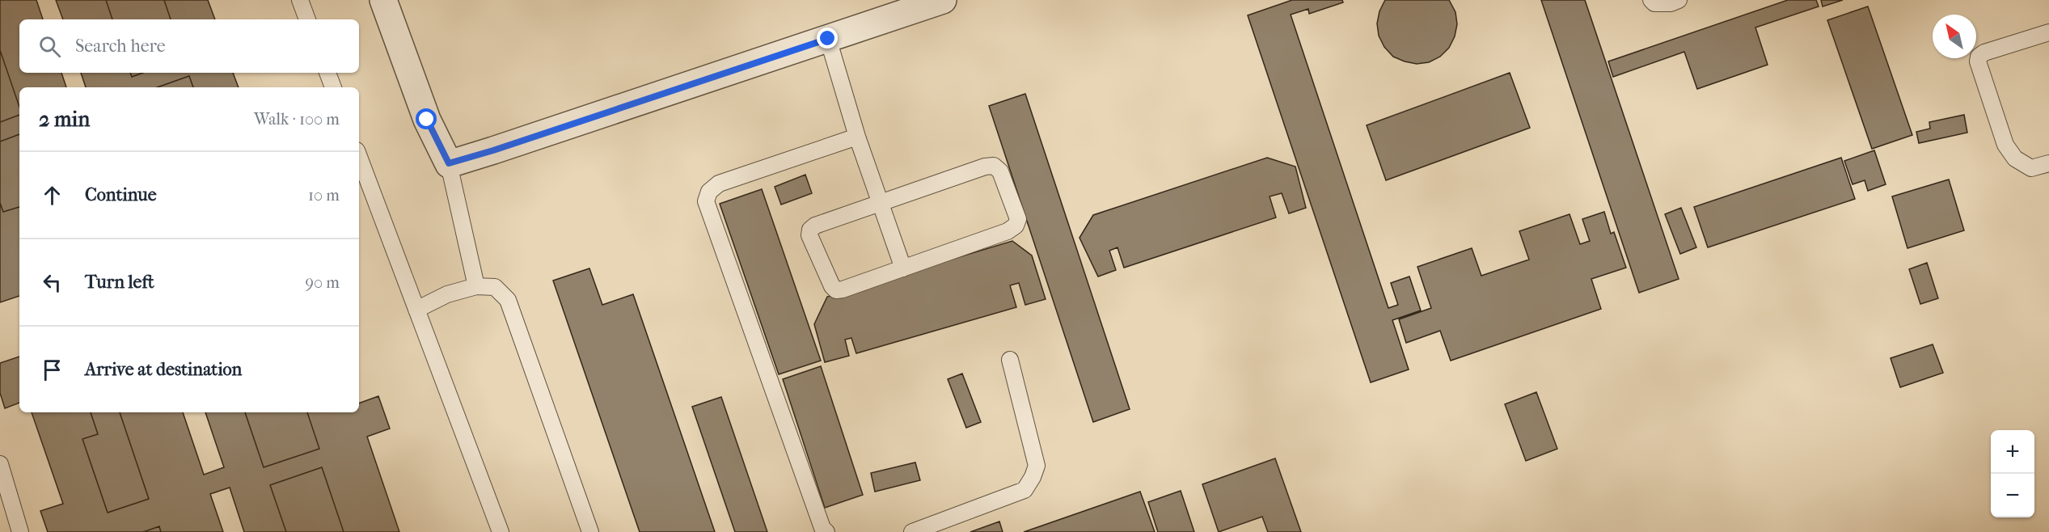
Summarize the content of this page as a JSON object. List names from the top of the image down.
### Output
{
  "north": "top left",
  "page": {
    "search": "Search here",
    "heading": ["2 min", "Walk · 100 m"],
    "list": [
      ["Continue", "10 m"],
      ["Turn left", "90 m"],
      "Arrive at destination"
    ],
    "map_buttons": ["+", "−"]
  }
}
